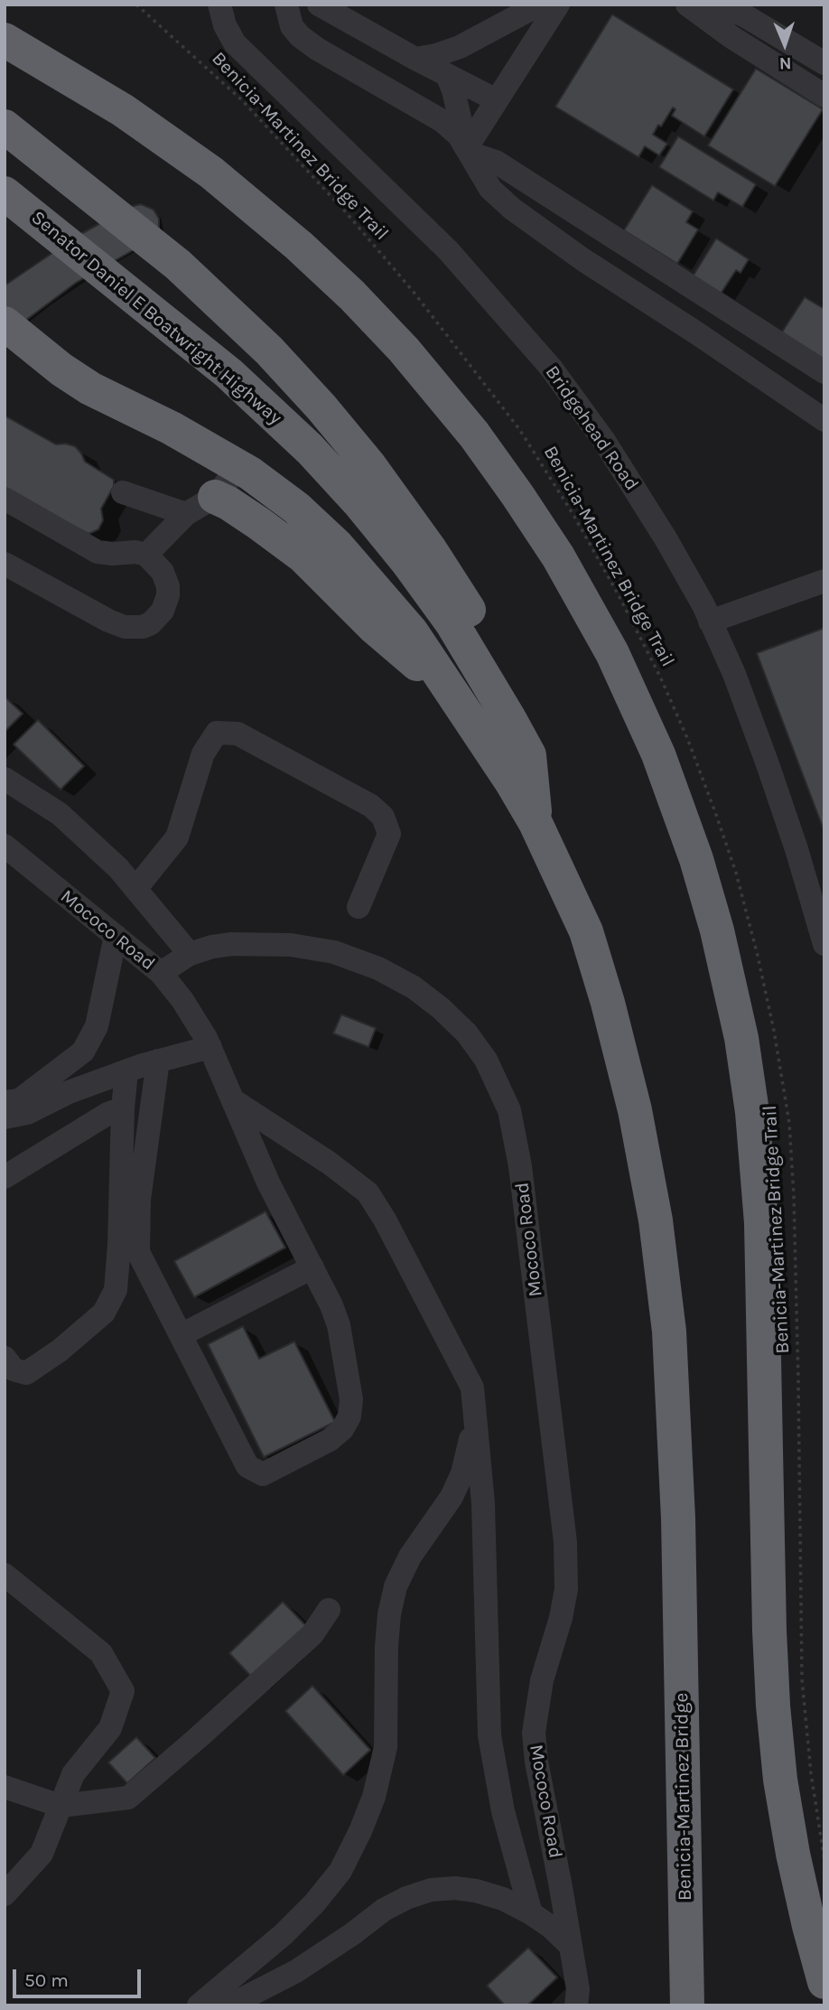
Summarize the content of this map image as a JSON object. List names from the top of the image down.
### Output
{
  "streets": {
    "highway": ["Senator Daniel E Boatwright Highway", "Benicia-Martinez Bridge"],
    "street": ["Bridgehead Road", "Mococo Road"],
    "path": ["Benicia-Martinez Bridge Trail"]
  },
  "crossings": [
    ["Senator Daniel E Boatwright Highway", "Benicia-Martinez Bridge"]
  ],
  "scale_bar": "50 m",
  "north": "bottom"
}
